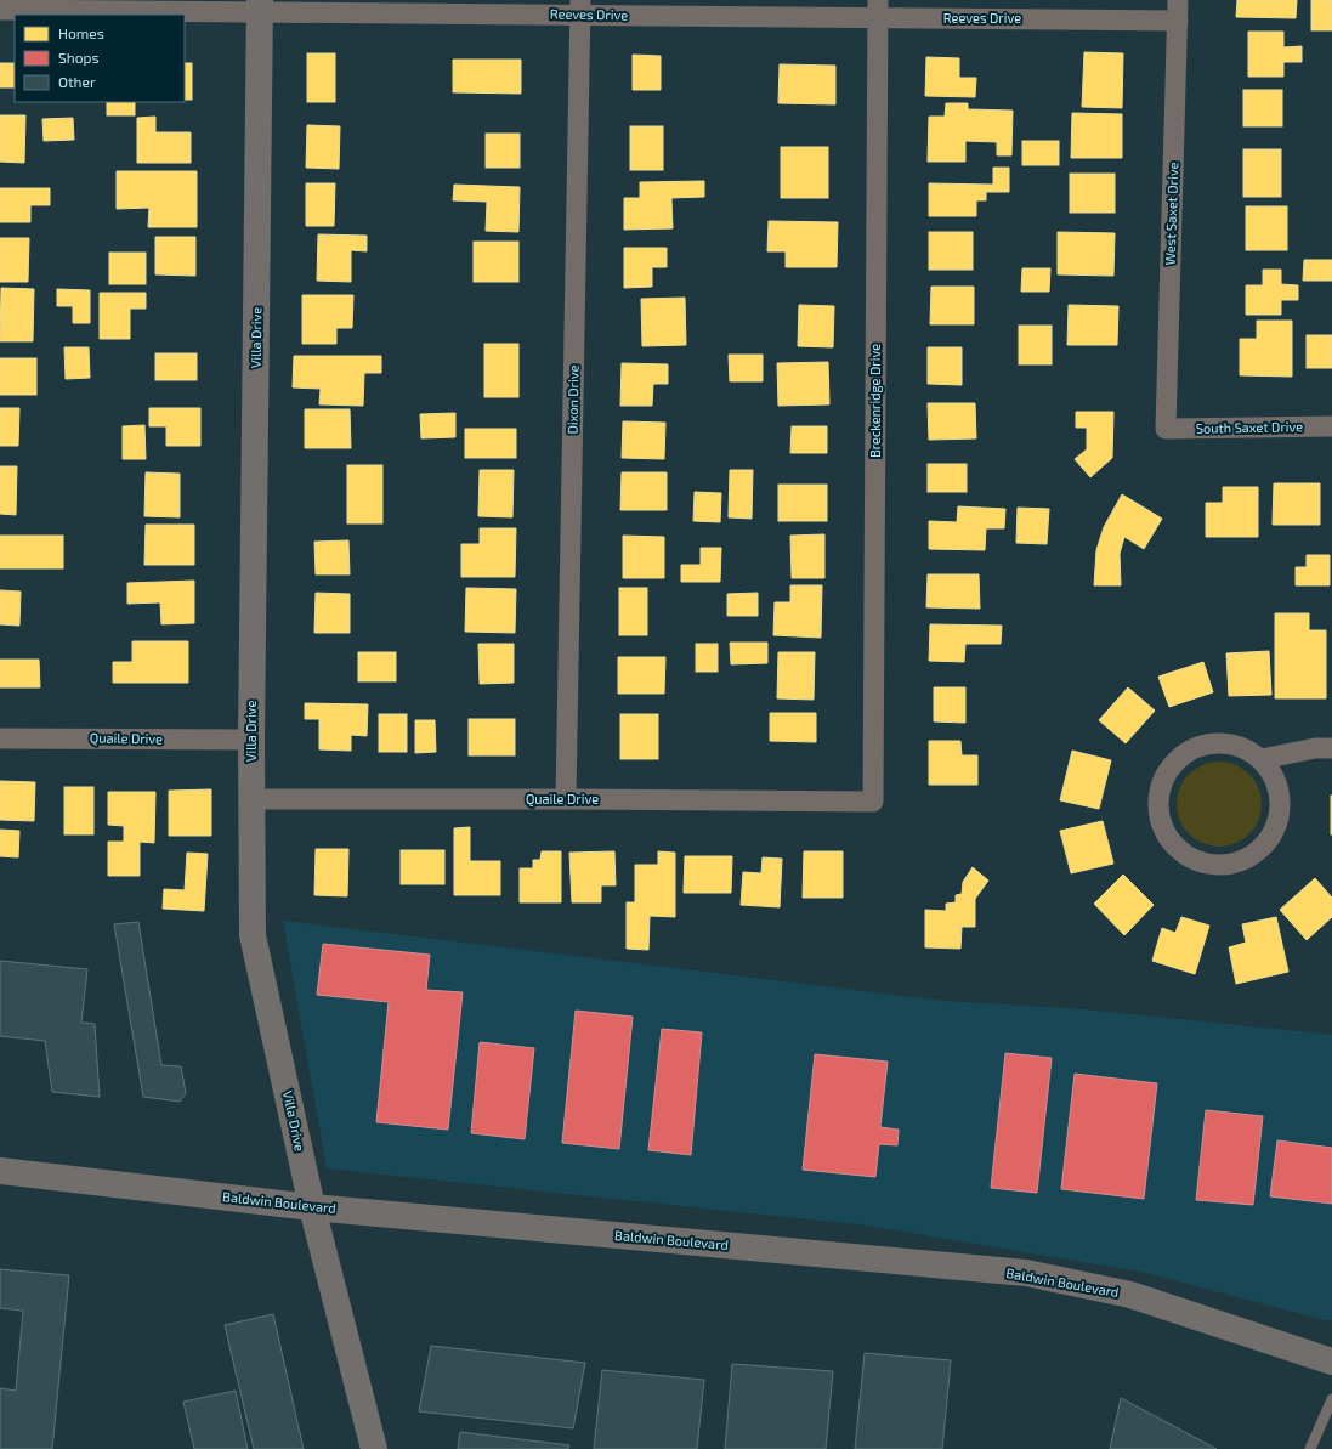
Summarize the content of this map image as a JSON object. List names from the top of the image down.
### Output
{
  "streets": {
    "street": [
      "Reeves Drive",
      "West Saxet Drive",
      "Villa Drive",
      "Dixon Drive",
      "Breckenridge Drive",
      "South Saxet Drive",
      "Quaile Drive",
      "Baldwin Boulevard"
    ]
  },
  "crossings": [
    ["Reeves Drive", "West Saxet Drive"],
    ["Reeves Drive", "Villa Drive"],
    ["Reeves Drive", "Dixon Drive"],
    ["Reeves Drive", "Breckenridge Drive"],
    ["West Saxet Drive", "South Saxet Drive"],
    ["Villa Drive", "Quaile Drive"],
    ["Villa Drive", "Baldwin Boulevard"],
    ["Dixon Drive", "Quaile Drive"],
    ["Breckenridge Drive", "Quaile Drive"]
  ],
  "legend": ["Homes", "Shops", "Other"]
}
